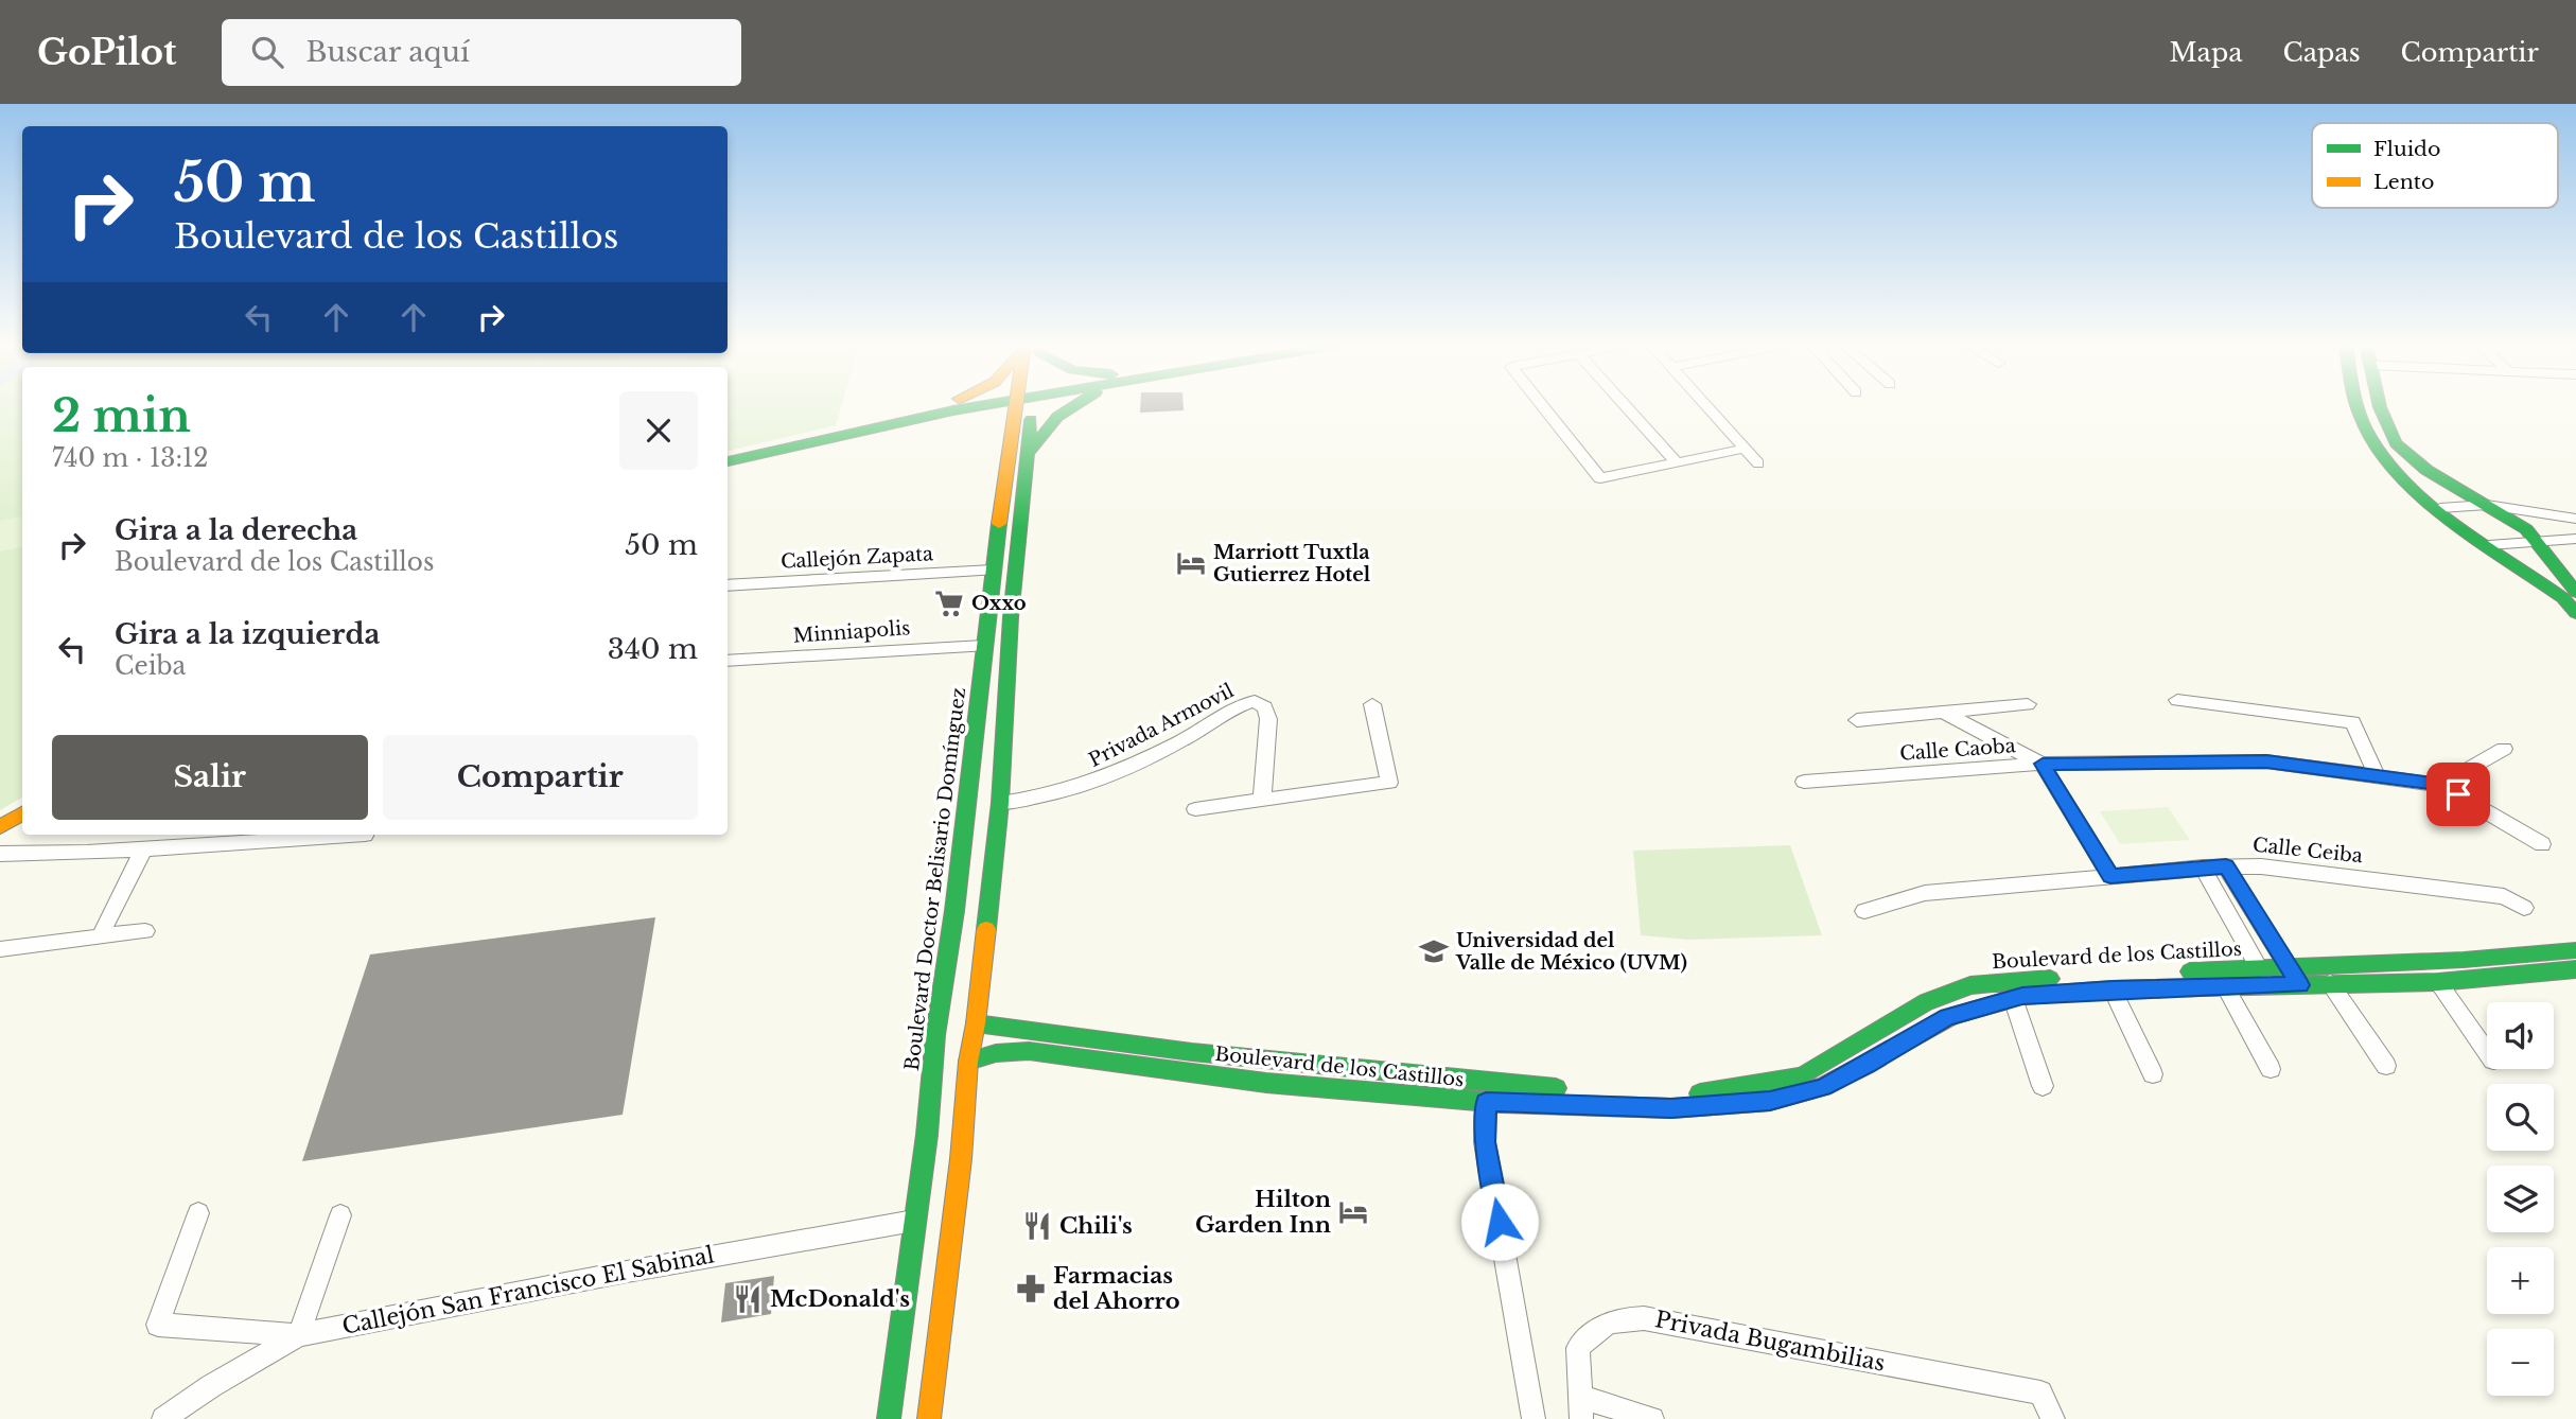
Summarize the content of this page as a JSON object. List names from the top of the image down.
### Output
{
  "streets": {
    "main road": ["Boulevard Doctor Belisario Domínguez", "Boulevard de los Castillos"],
    "street": [
      "Callejón Zapata",
      "Minniapolis",
      "Privada Armovil",
      "Calle Caoba",
      "Calle Ceiba",
      "Callejón San Francisco El Sabinal",
      "Privada Bugambilias"
    ]
  },
  "crossings": [
    ["Callejón Zapata", "Boulevard Doctor Belisario Domínguez"],
    ["Minniapolis", "Boulevard Doctor Belisario Domínguez"],
    ["Privada Armovil", "Boulevard Doctor Belisario Domínguez"],
    ["Boulevard Doctor Belisario Domínguez", "Boulevard de los Castillos"],
    ["Boulevard Doctor Belisario Domínguez", "Callejón San Francisco El Sabinal"]
  ],
  "places": {
    "hotel": ["Marriott Tuxtla Gutierrez Hotel", "Hilton Garden Inn"],
    "supermarket": ["Oxxo"],
    "school or university": ["Universidad del Valle de México (UVM)"],
    "restaurant": ["Chili's", "McDonald's"],
    "pharmacy": ["Farmacias del Ahorro"]
  },
  "legend": ["Fluido", "Lento"],
  "page": {
    "header": "GoPilot",
    "search": "Buscar aquí",
    "nav": ["Mapa", "Capas", "Compartir"],
    "turn": ["50 m", "Boulevard de los Castillos"],
    "heading": ["2 min", "740 m · 13:12"],
    "list": [
      {
        "name": "Gira a la derecha",
        "note": "Boulevard de los Castillos",
        "value": "50 m"
      },
      {
        "name": "Gira a la izquierda",
        "note": "Ceiba",
        "value": "340 m"
      }
    ],
    "buttons": ["Salir", "Compartir"],
    "map_buttons": ["+", "−"]
  }
}
